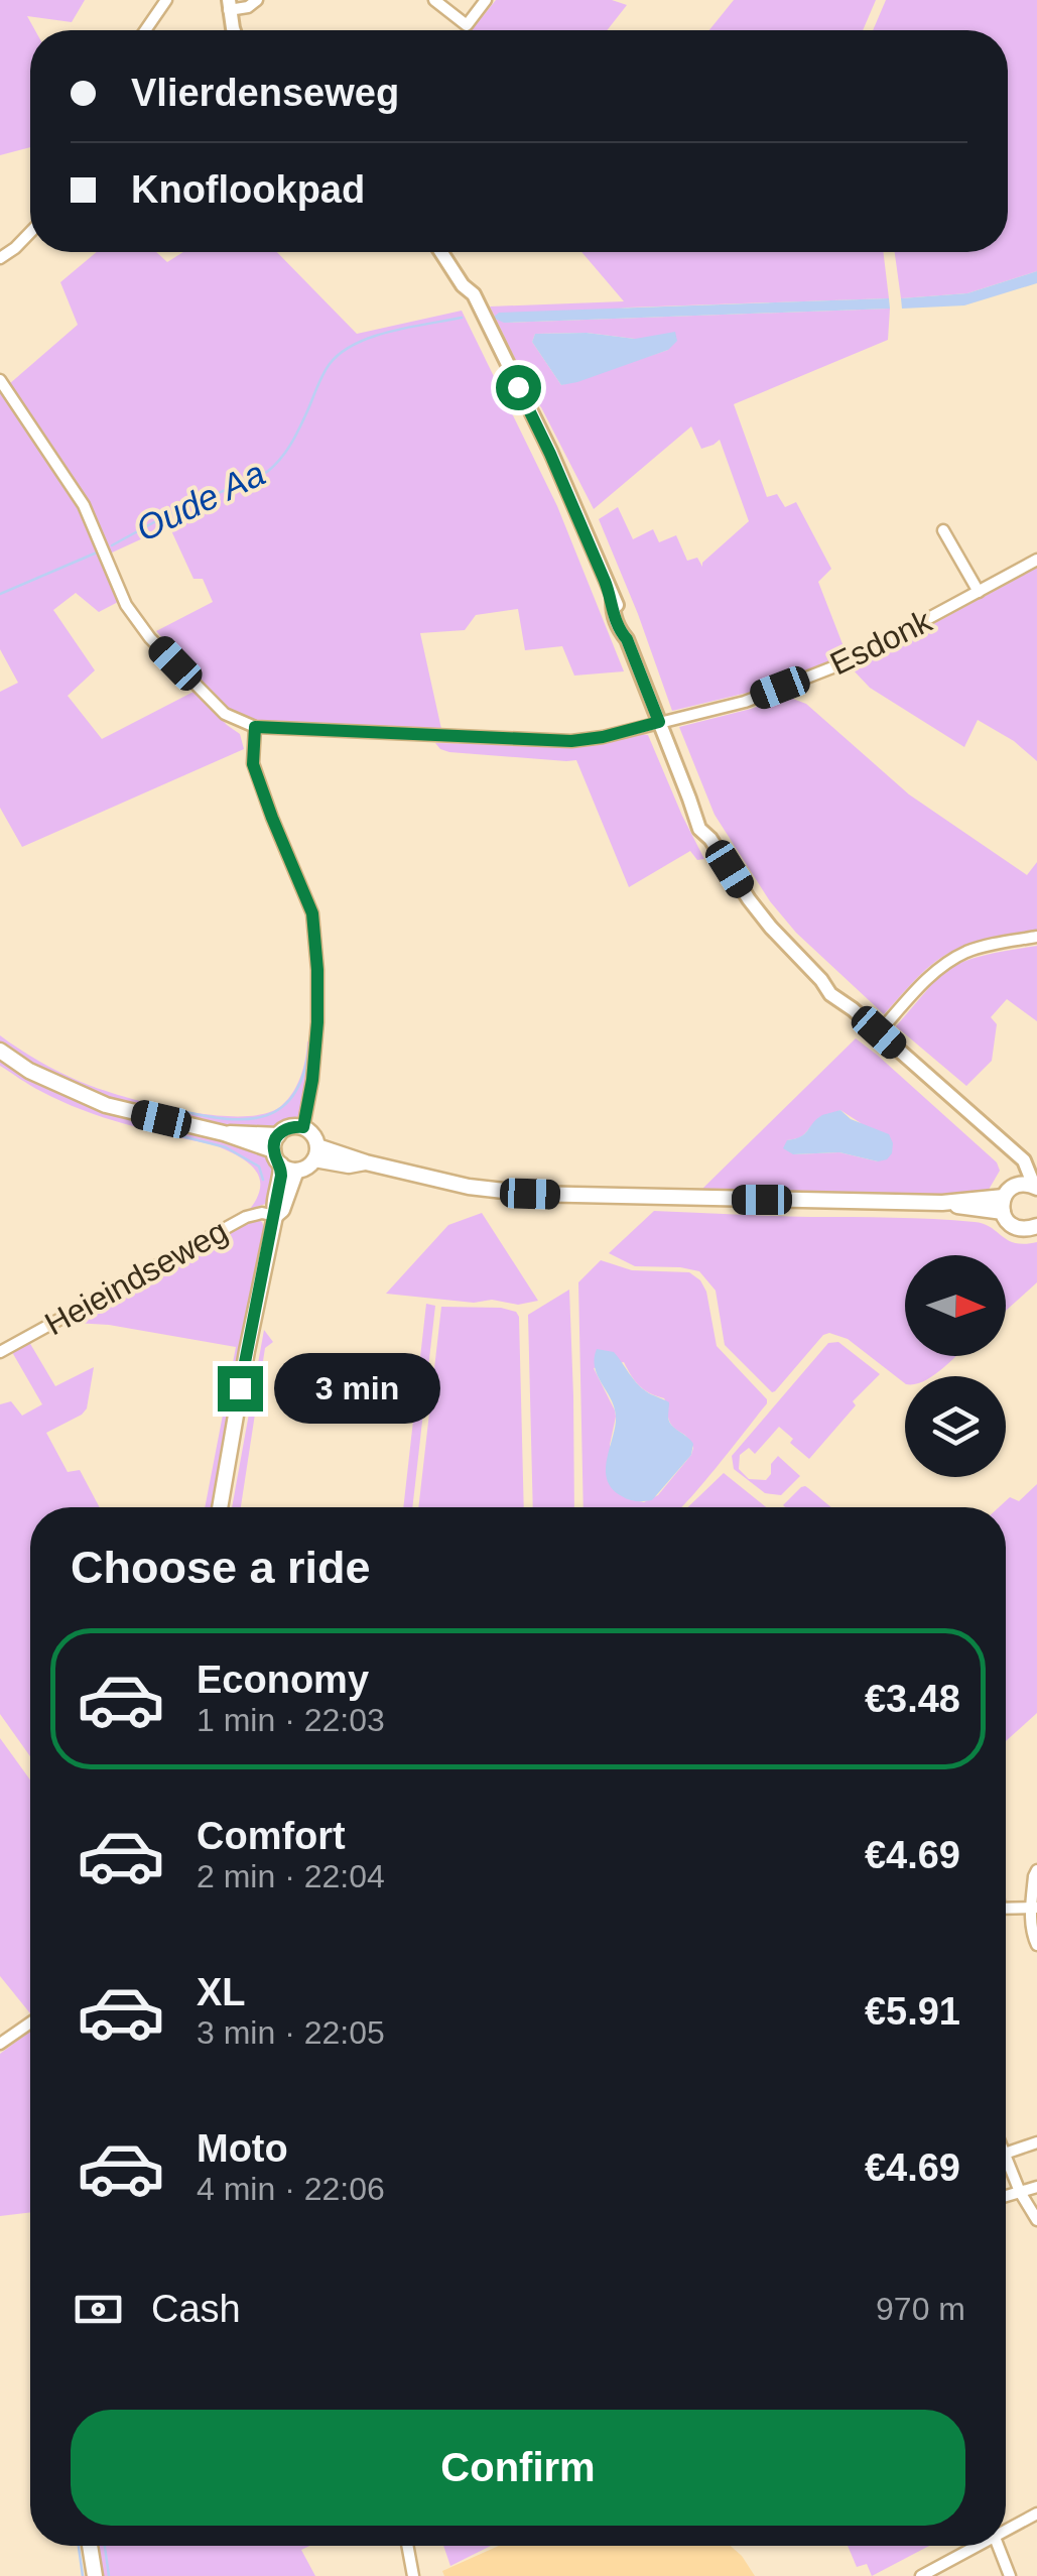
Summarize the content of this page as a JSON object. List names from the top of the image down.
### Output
{
  "streets": {
    "street": ["Esdonk", "Heieindseweg"]
  },
  "water": ["Oude Aa"],
  "north": "right",
  "page": {
    "banner": ["Vlierdenseweg", "Knoflookpad"],
    "bubble": "3 min",
    "heading": "Choose a ride",
    "list": [
      {
        "name": "Economy",
        "note": "1 min · 22:03",
        "value": "€3.48"
      },
      {
        "name": "Comfort",
        "note": "2 min · 22:04",
        "value": "€4.69"
      },
      {
        "name": "XL",
        "note": "3 min · 22:05",
        "value": "€5.91"
      },
      {
        "name": "Moto",
        "note": "4 min · 22:06",
        "value": "€4.69"
      }
    ],
    "pay": ["Cash", "970 m"],
    "buttons": "Confirm"
  }
}
